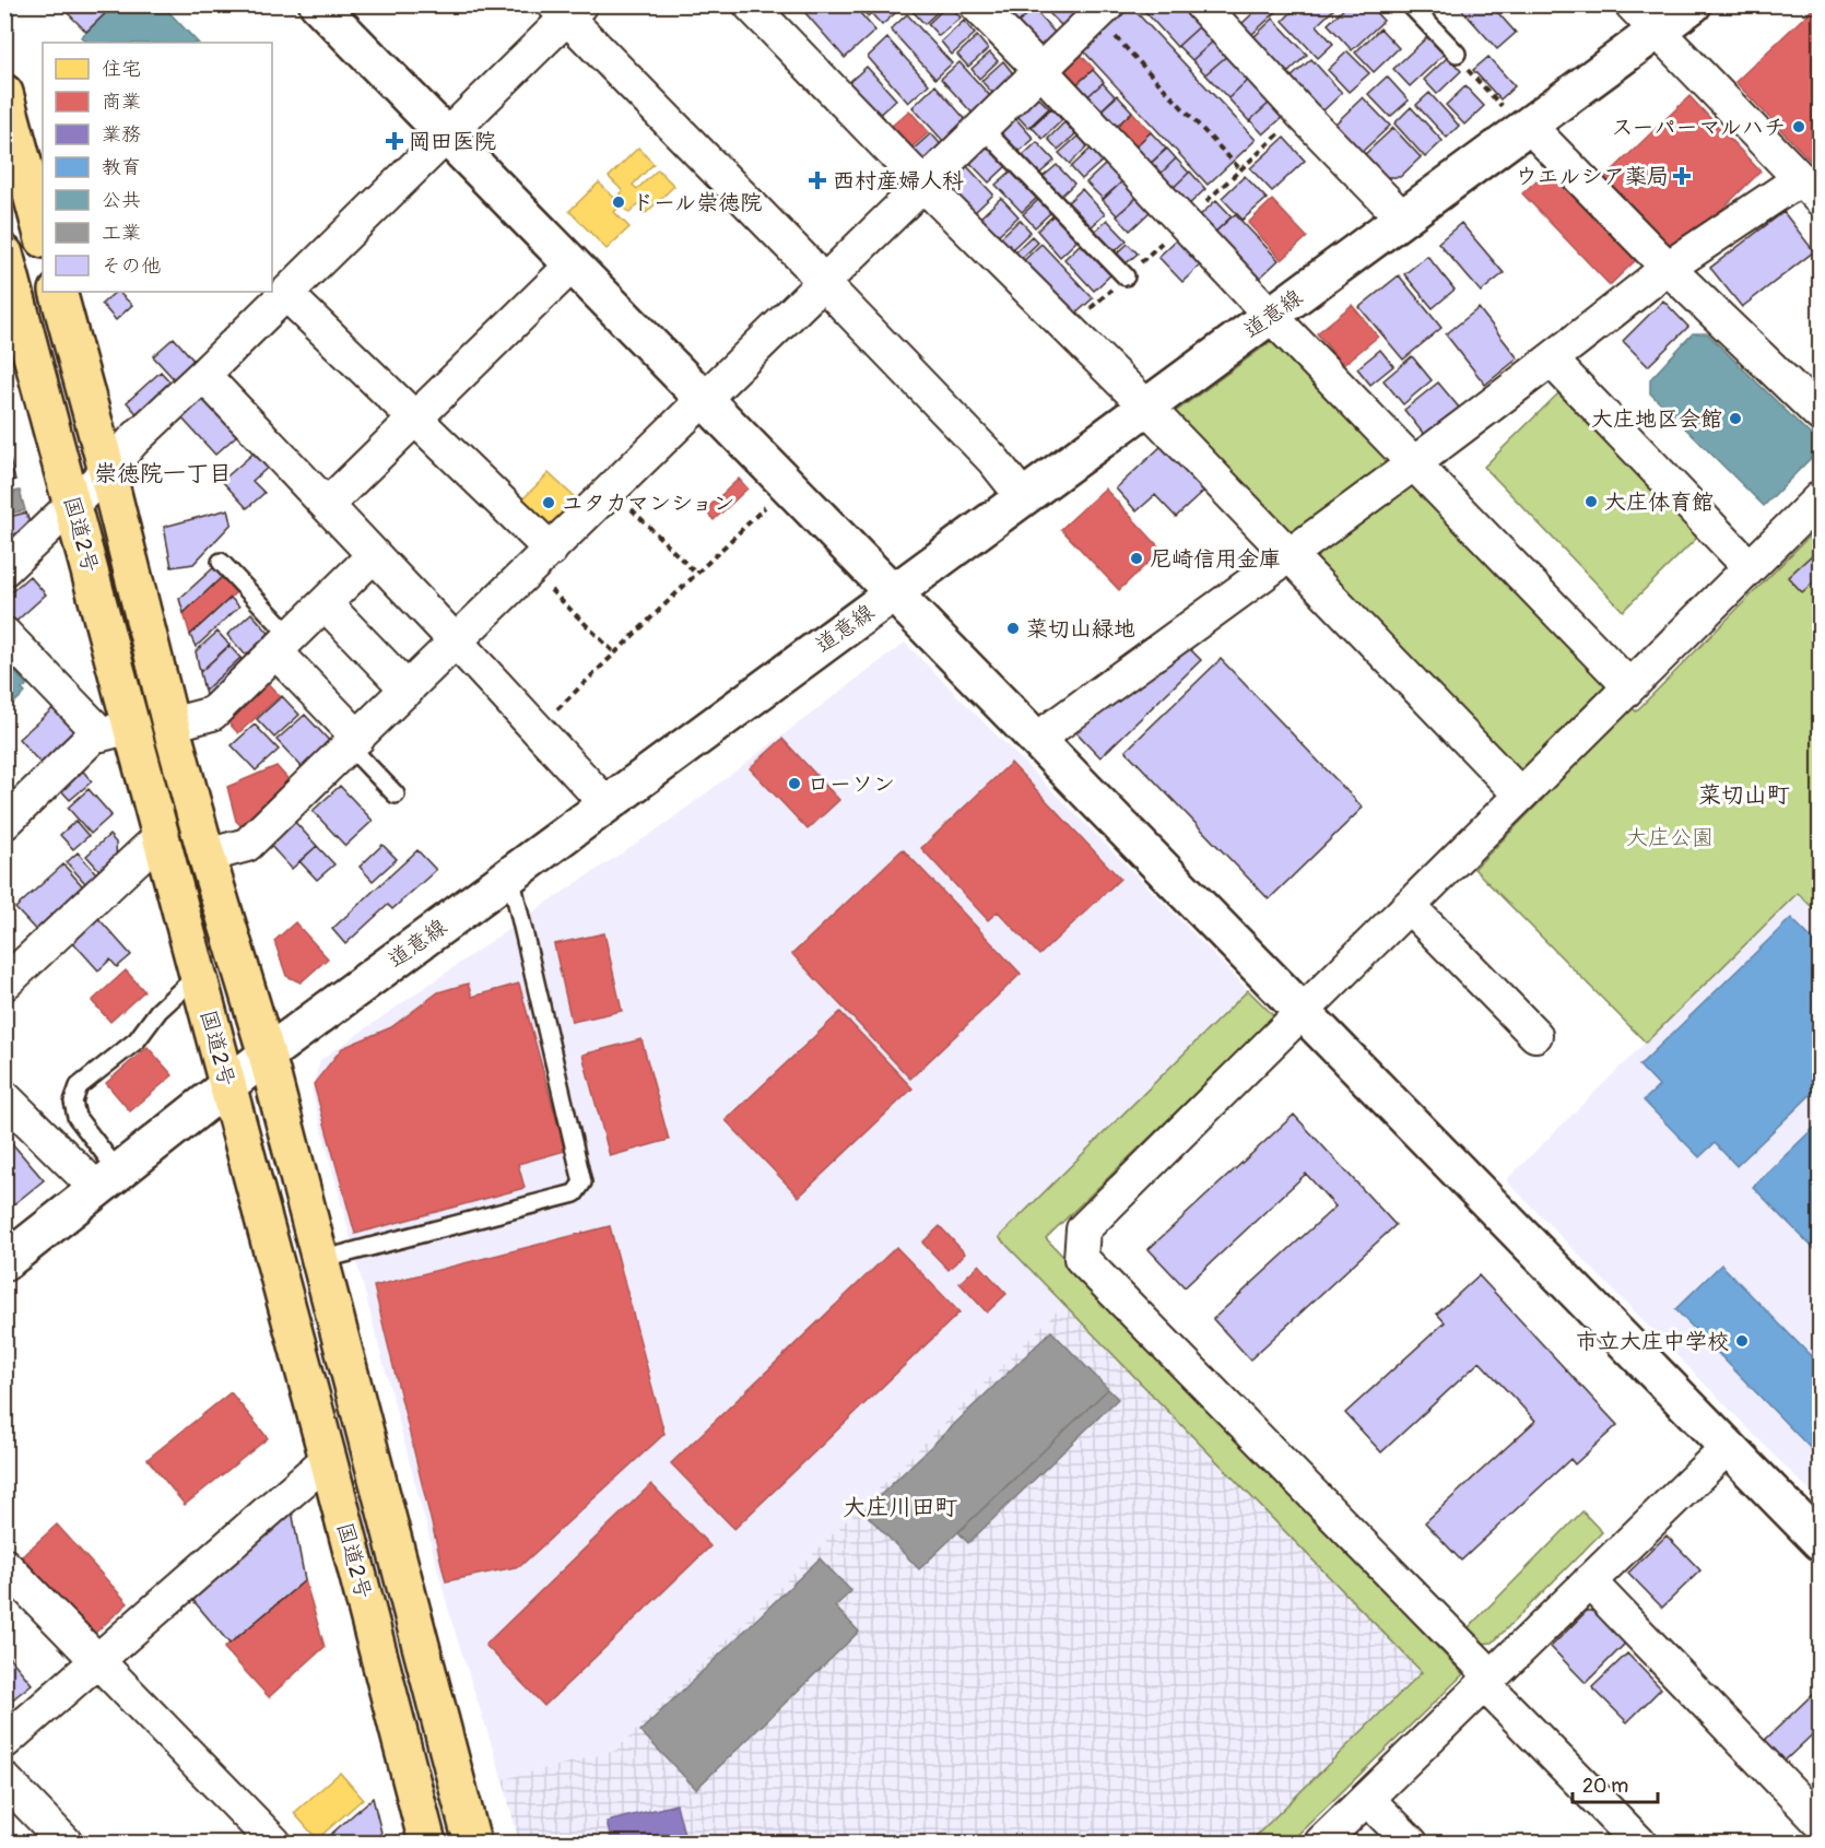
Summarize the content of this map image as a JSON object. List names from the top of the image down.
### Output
{
  "streets": {
    "highway": ["国道2号"],
    "street": ["道意線"]
  },
  "crossings": [
    ["道意線", "国道2号"]
  ],
  "districts": ["崇徳院一丁目", "菜切山町", "大庄川田町"],
  "parks": ["大庄公園"],
  "places": {
    "other": [
      "スーパーマルハチ",
      "ドール崇徳院",
      "大庄地区会館",
      "大庄体育館",
      "ユタカマンション",
      "尼崎信用金庫",
      "菜切山緑地",
      "ローソン",
      "市立大庄中学校"
    ],
    "health": ["岡田医院", "ウエルシア薬局", "西村産婦人科"]
  },
  "legend": [
    "住宅",
    "商業",
    "業務",
    "教育",
    "公共",
    "工業",
    "その他"
  ],
  "scale_bar": "20 m"
}
